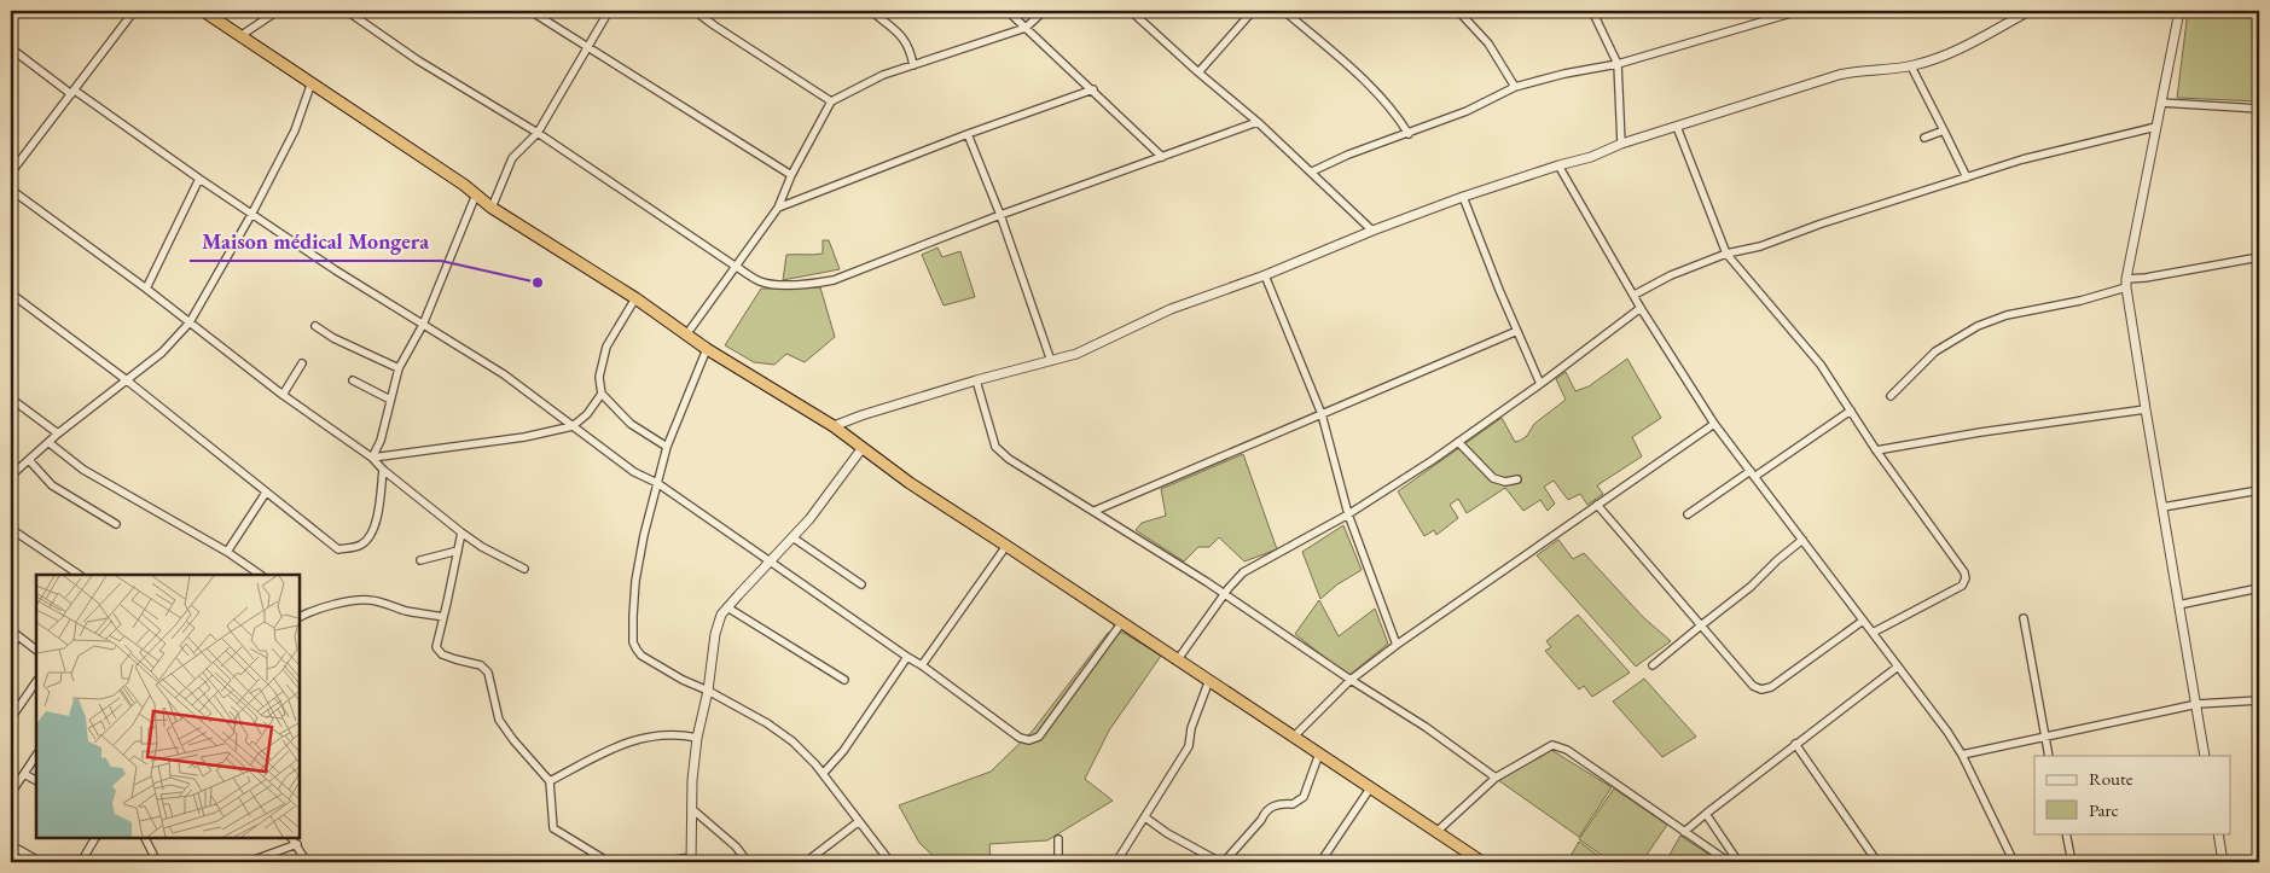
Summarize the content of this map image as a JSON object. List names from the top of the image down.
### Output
{
  "places": ["Maison médical Mongera"],
  "legend": ["Route", "Parc"]
}
